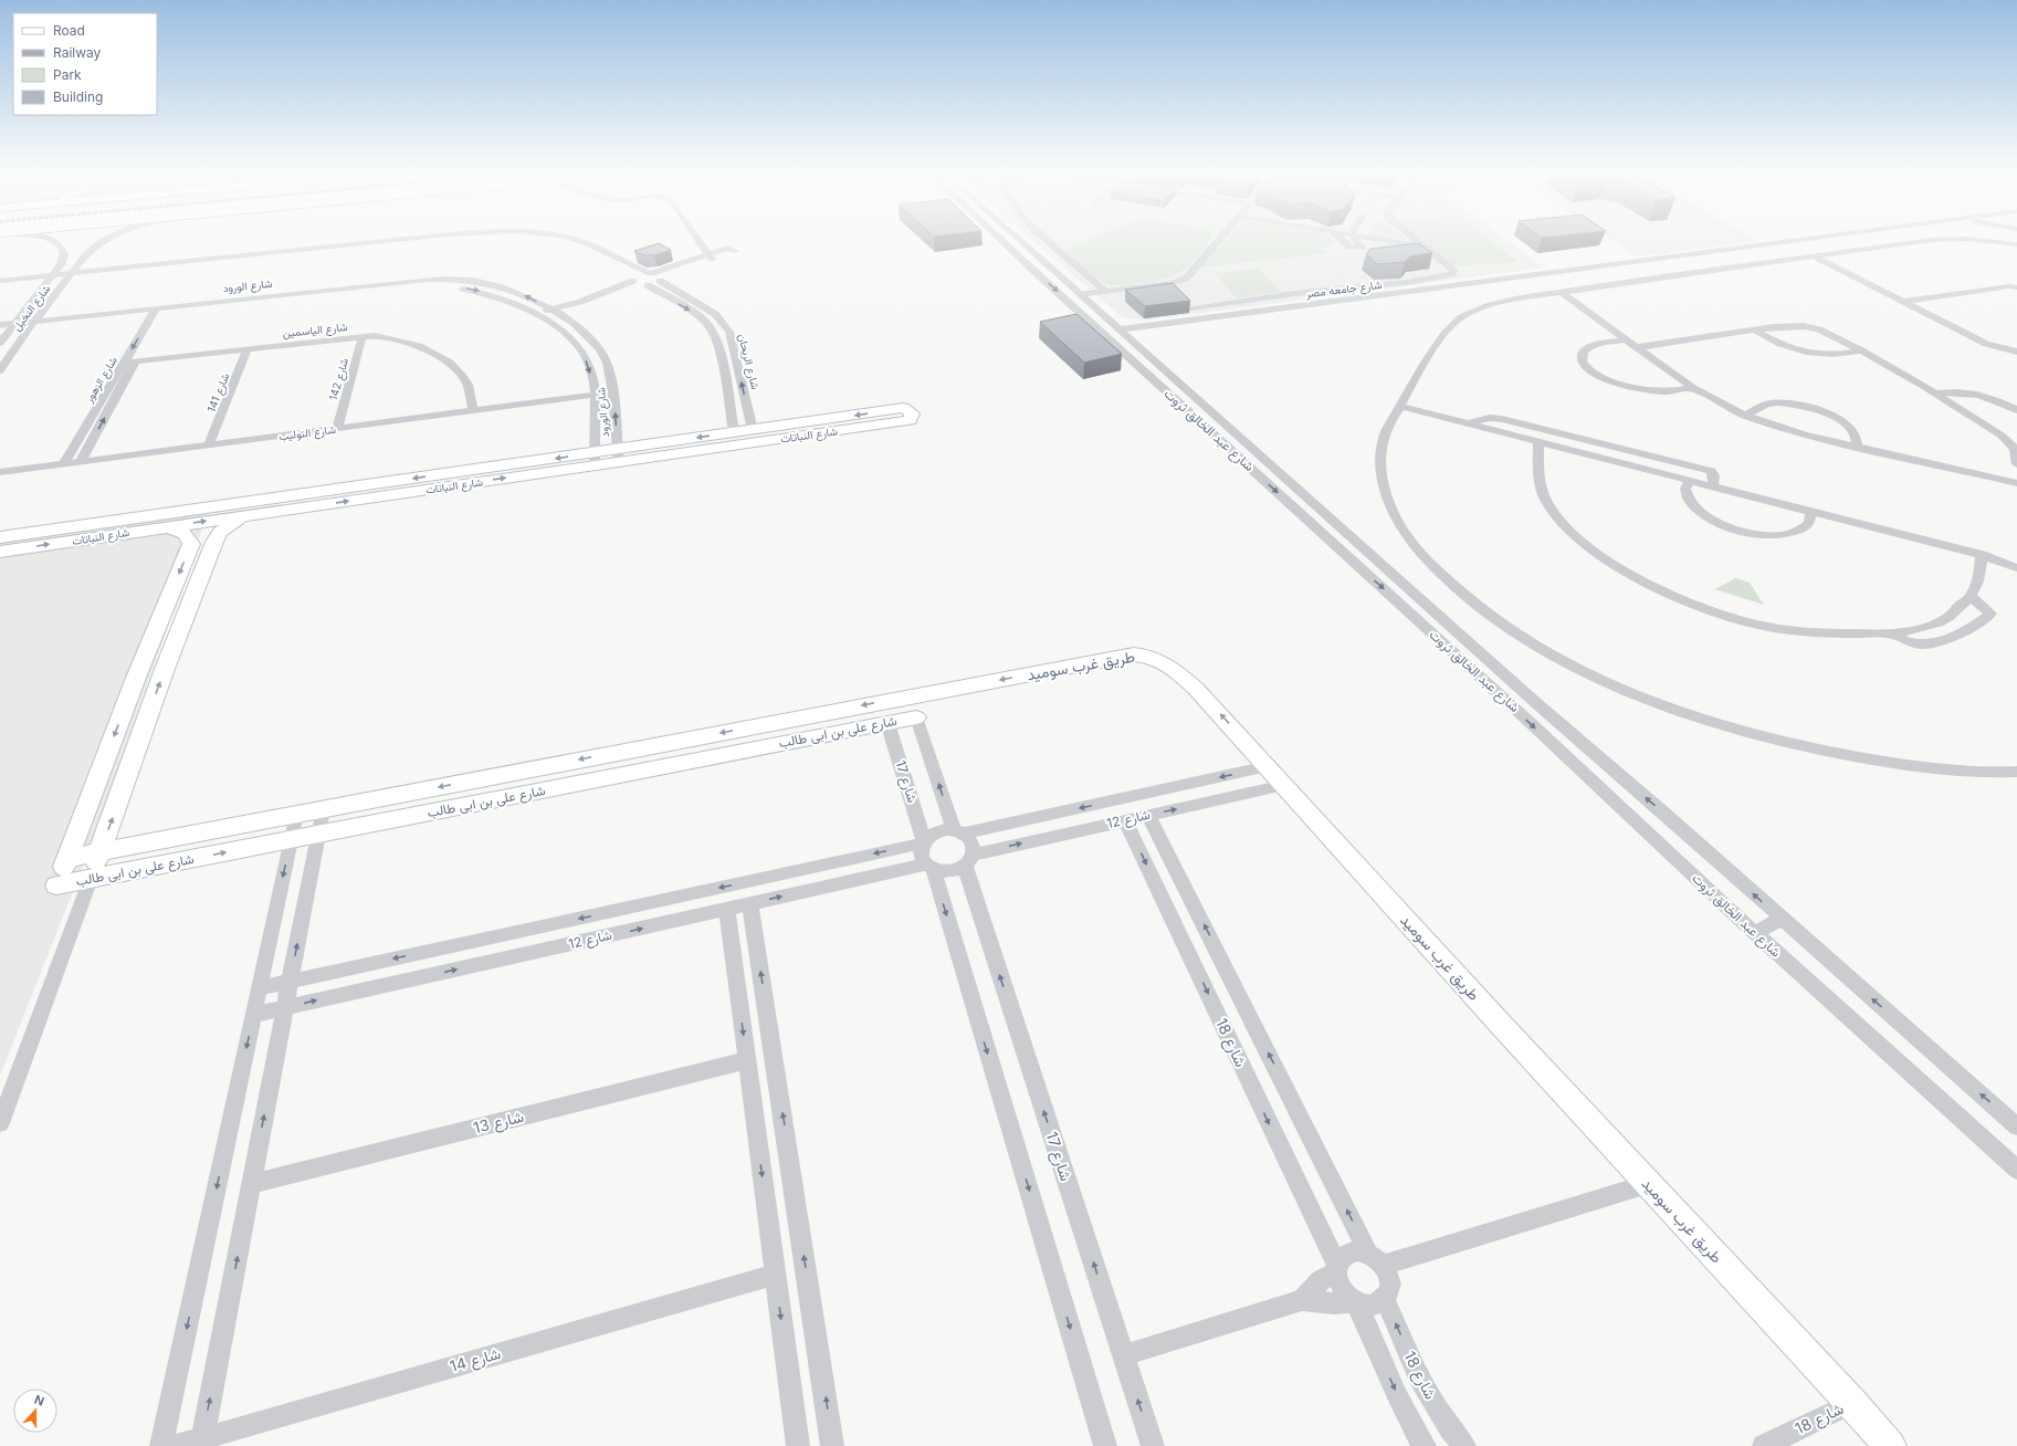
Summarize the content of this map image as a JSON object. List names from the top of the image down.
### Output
{
  "streets": {
    "street": [
      "شارع الورود",
      "شارع جامعه مصر",
      "شارع النخيل",
      "شارع الياسمين",
      "شارع الريحان",
      "شارع الزهور",
      "شارع 142",
      "شارع 141",
      "شارع عبد الخالق ثروت",
      "شارع التوليب",
      "شارع النباتات",
      "طريق غرب سوميد",
      "شارع على بن ابى طالب",
      "شارع 17",
      "شارع 12",
      "شارع 18",
      "شارع 13",
      "شارع 14"
    ]
  },
  "crossings": [
    ["شارع الورود", "شارع النخيل"],
    ["شارع الورود", "شارع الزهور"],
    ["شارع الورود", "شارع التوليب"],
    ["شارع الورود", "شارع النباتات"],
    ["شارع جامعه مصر", "شارع عبد الخالق ثروت"],
    ["شارع النخيل", "شارع الريحان"],
    ["شارع الياسمين", "شارع الزهور"],
    ["شارع الياسمين", "شارع 142"],
    ["شارع الياسمين", "شارع 141"],
    ["شارع الياسمين", "شارع التوليب"],
    ["شارع الريحان", "شارع النباتات"],
    ["شارع الزهور", "شارع التوليب"],
    ["شارع 142", "شارع التوليب"],
    ["شارع 141", "شارع التوليب"],
    ["طريق غرب سوميد", "شارع على بن ابى طالب"],
    ["طريق غرب سوميد", "شارع 12"],
    ["طريق غرب سوميد", "شارع 18"],
    ["شارع على بن ابى طالب", "شارع 17"],
    ["شارع 17", "شارع 12"],
    ["شارع 12", "شارع 18"]
  ],
  "legend": [
    "Road",
    "Railway",
    "Park",
    "Building"
  ],
  "north": "top"
}
